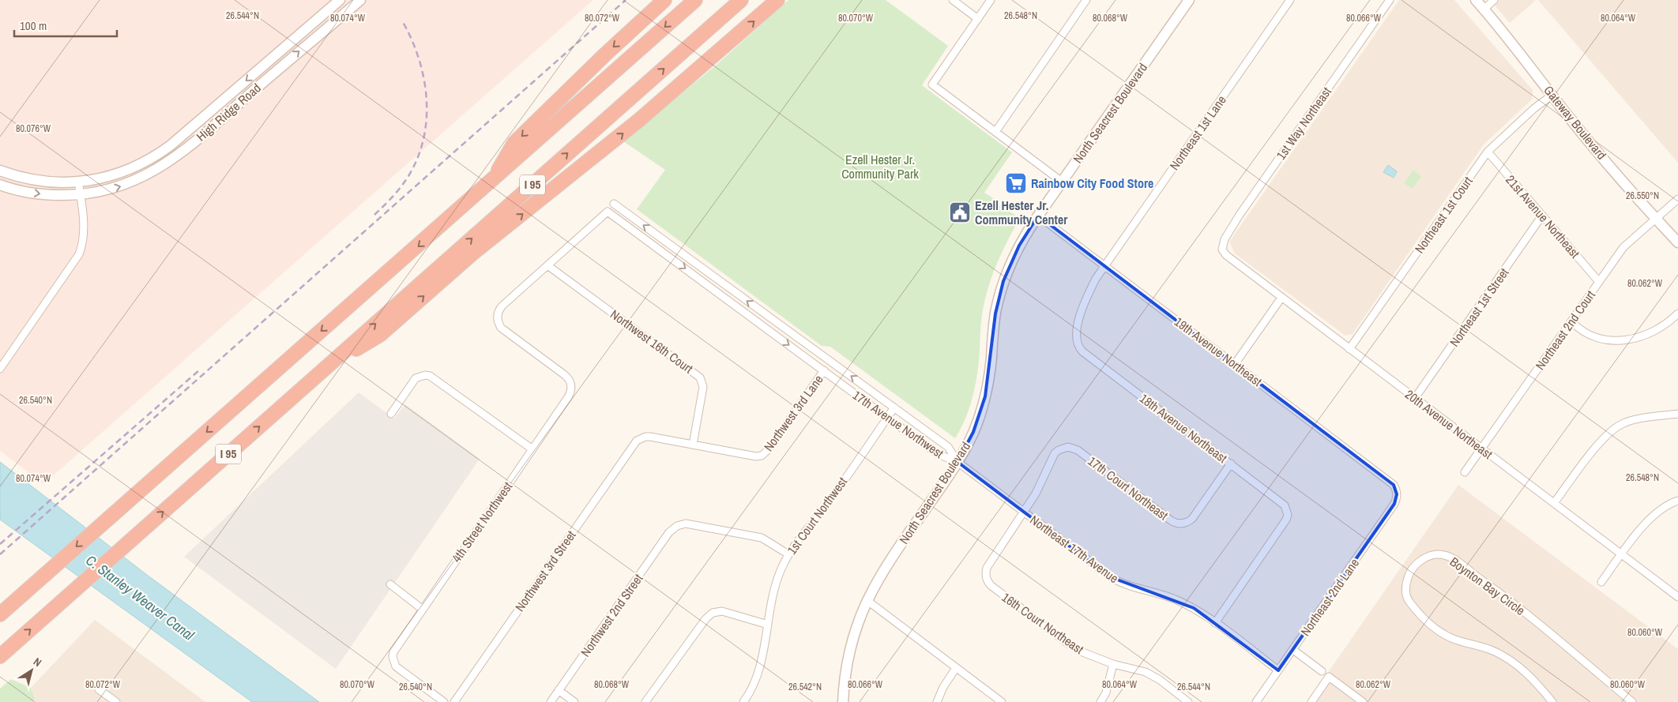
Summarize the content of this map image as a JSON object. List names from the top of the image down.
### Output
{
  "streets": {
    "highway": ["I 95"],
    "street": [
      "High Ridge Road",
      "North Seacrest Boulevard",
      "Gateway Boulevard",
      "1st Way Northeast",
      "Northeast 1st Lane",
      "Northeast 1st Court",
      "21st Avenue Northeast",
      "Northeast 1st Street",
      "Northeast 2nd Court",
      "Northwest 16th Court",
      "19th Avenue Northeast",
      "Northwest 3rd Lane",
      "17th Avenue Northwest",
      "20th Avenue Northeast",
      "18th Avenue Northeast",
      "17th Court Northeast",
      "1st Court Northwest",
      "4th Street Northwest",
      "Northeast 17th Avenue",
      "Northwest 3rd Street",
      "Boynton Bay Circle",
      "Northeast 2nd Lane",
      "Northwest 2nd Street",
      "16th Court Northeast"
    ]
  },
  "crossings": [
    ["North Seacrest Boulevard", "19th Avenue Northeast"],
    ["North Seacrest Boulevard", "17th Avenue Northwest"],
    ["North Seacrest Boulevard", "Northeast 17th Avenue"],
    ["Gateway Boulevard", "Northeast 1st Court"],
    ["Gateway Boulevard", "Northeast 2nd Court"],
    ["1st Way Northeast", "20th Avenue Northeast"],
    ["Northeast 1st Lane", "19th Avenue Northeast"],
    ["Northeast 1st Lane", "18th Avenue Northeast"],
    ["Northeast 1st Court", "21st Avenue Northeast"],
    ["Northeast 1st Court", "20th Avenue Northeast"],
    ["21st Avenue Northeast", "Northeast 1st Street"],
    ["21st Avenue Northeast", "Northeast 2nd Court"],
    ["Northeast 1st Street", "20th Avenue Northeast"],
    ["Northeast 2nd Court", "20th Avenue Northeast"],
    ["Northwest 16th Court", "Northwest 3rd Lane"],
    ["Northwest 16th Court", "17th Avenue Northwest"],
    ["Northwest 16th Court", "4th Street Northwest"],
    ["19th Avenue Northeast", "18th Avenue Northeast"],
    ["19th Avenue Northeast", "Northeast 2nd Lane"],
    ["Northwest 3rd Lane", "17th Avenue Northwest"],
    ["Northwest 3rd Lane", "Northwest 3rd Street"],
    ["17th Avenue Northwest", "1st Court Northwest"],
    ["17th Avenue Northwest", "4th Street Northwest"],
    ["17th Avenue Northwest", "Northeast 17th Avenue"],
    ["18th Avenue Northeast", "17th Court Northeast"],
    ["18th Avenue Northeast", "Northeast 17th Avenue"],
    ["17th Court Northeast", "Northeast 17th Avenue"],
    ["17th Court Northeast", "16th Court Northeast"],
    ["1st Court Northwest", "Northwest 2nd Street"],
    ["Northeast 17th Avenue", "Northeast 2nd Lane"],
    ["Northeast 17th Avenue", "16th Court Northeast"]
  ],
  "water": ["C. Stanley Weaver Canal"],
  "parks": ["Ezell Hester Jr. Community Park"],
  "places": {
    "supermarket": ["Rainbow City Food Store"],
    "public building": ["Ezell Hester Jr. Community Center"]
  },
  "scale_bar": "100 m",
  "north": "top right",
  "coordinates": [
    "26.544°N",
    "26.548°N",
    "80.074°W",
    "80.072°W",
    "80.070°W",
    "80.068°W",
    "80.066°W",
    "80.064°W",
    "80.076°W",
    "26.550°N",
    "80.062°W",
    "26.540°N",
    "80.060°W",
    "26.542°N"
  ]
}
